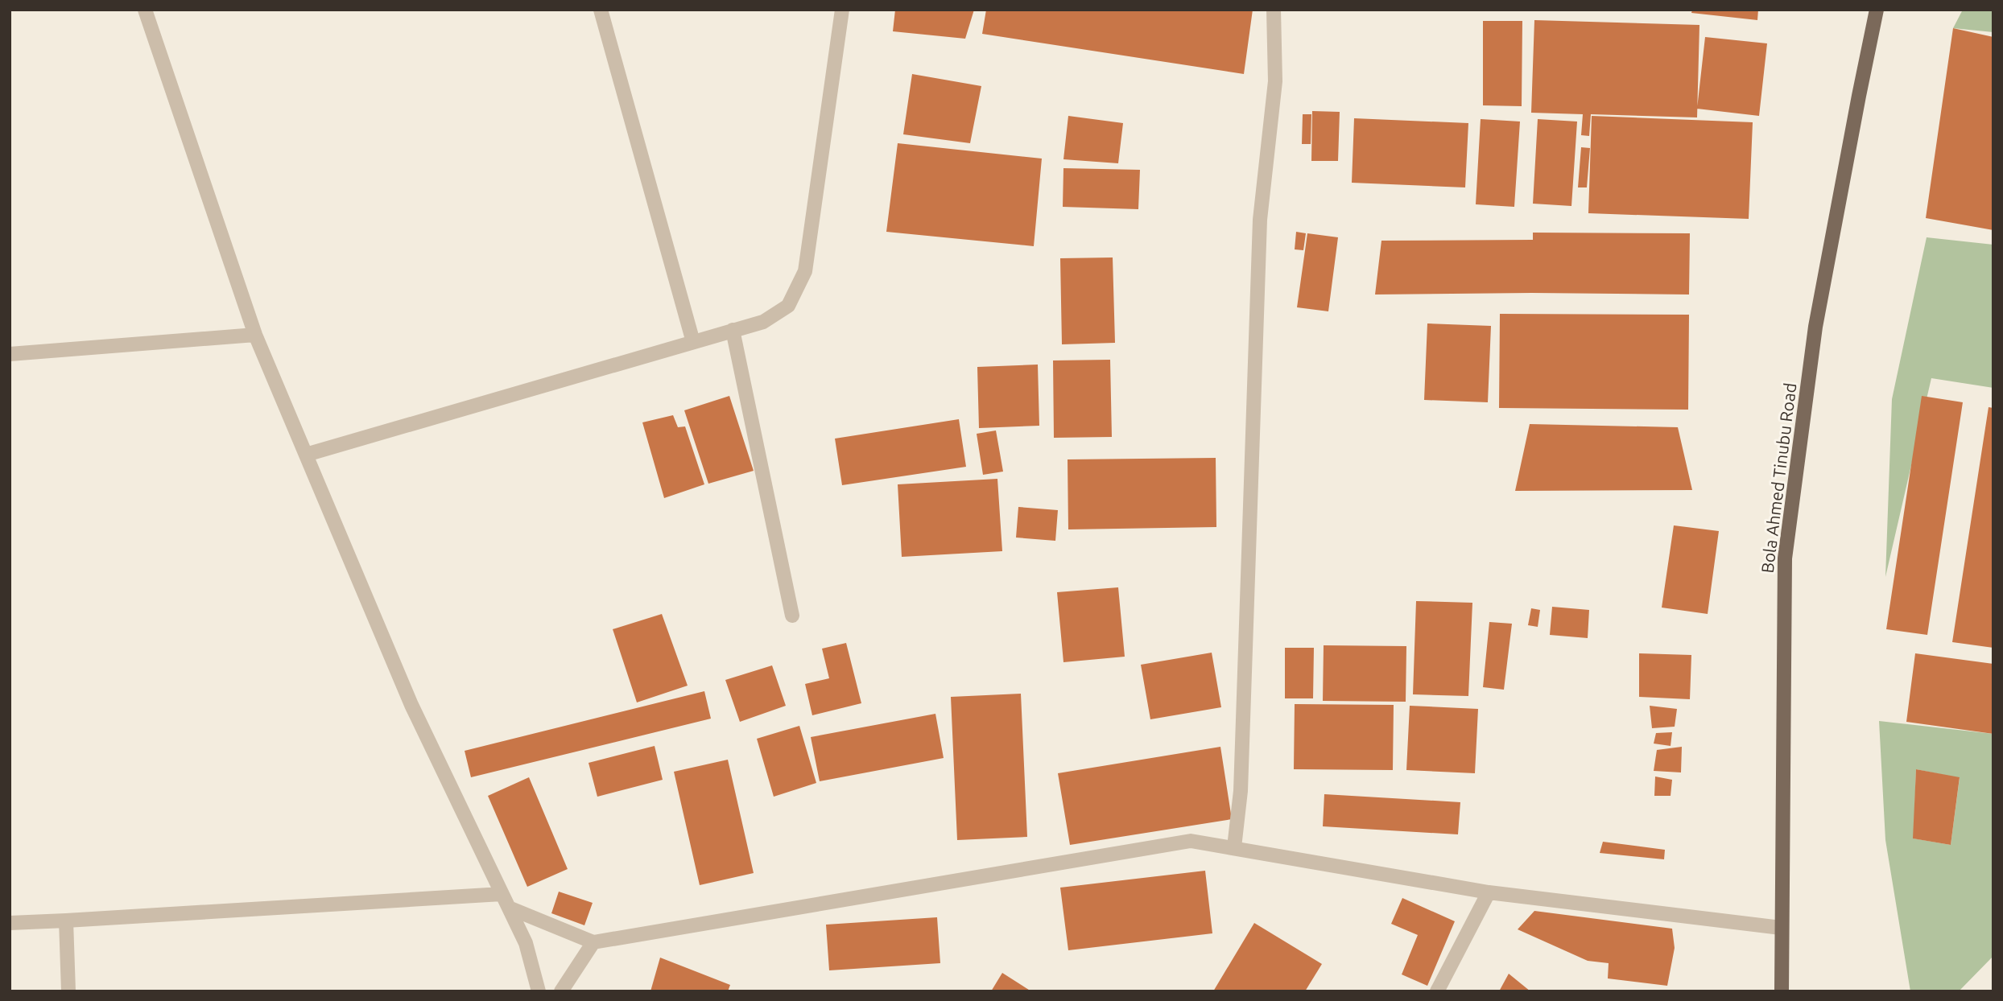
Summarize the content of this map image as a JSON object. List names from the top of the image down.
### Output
{
  "streets": {
    "main road": ["Bola Ahmed Tinubu Road"]
  }
}
